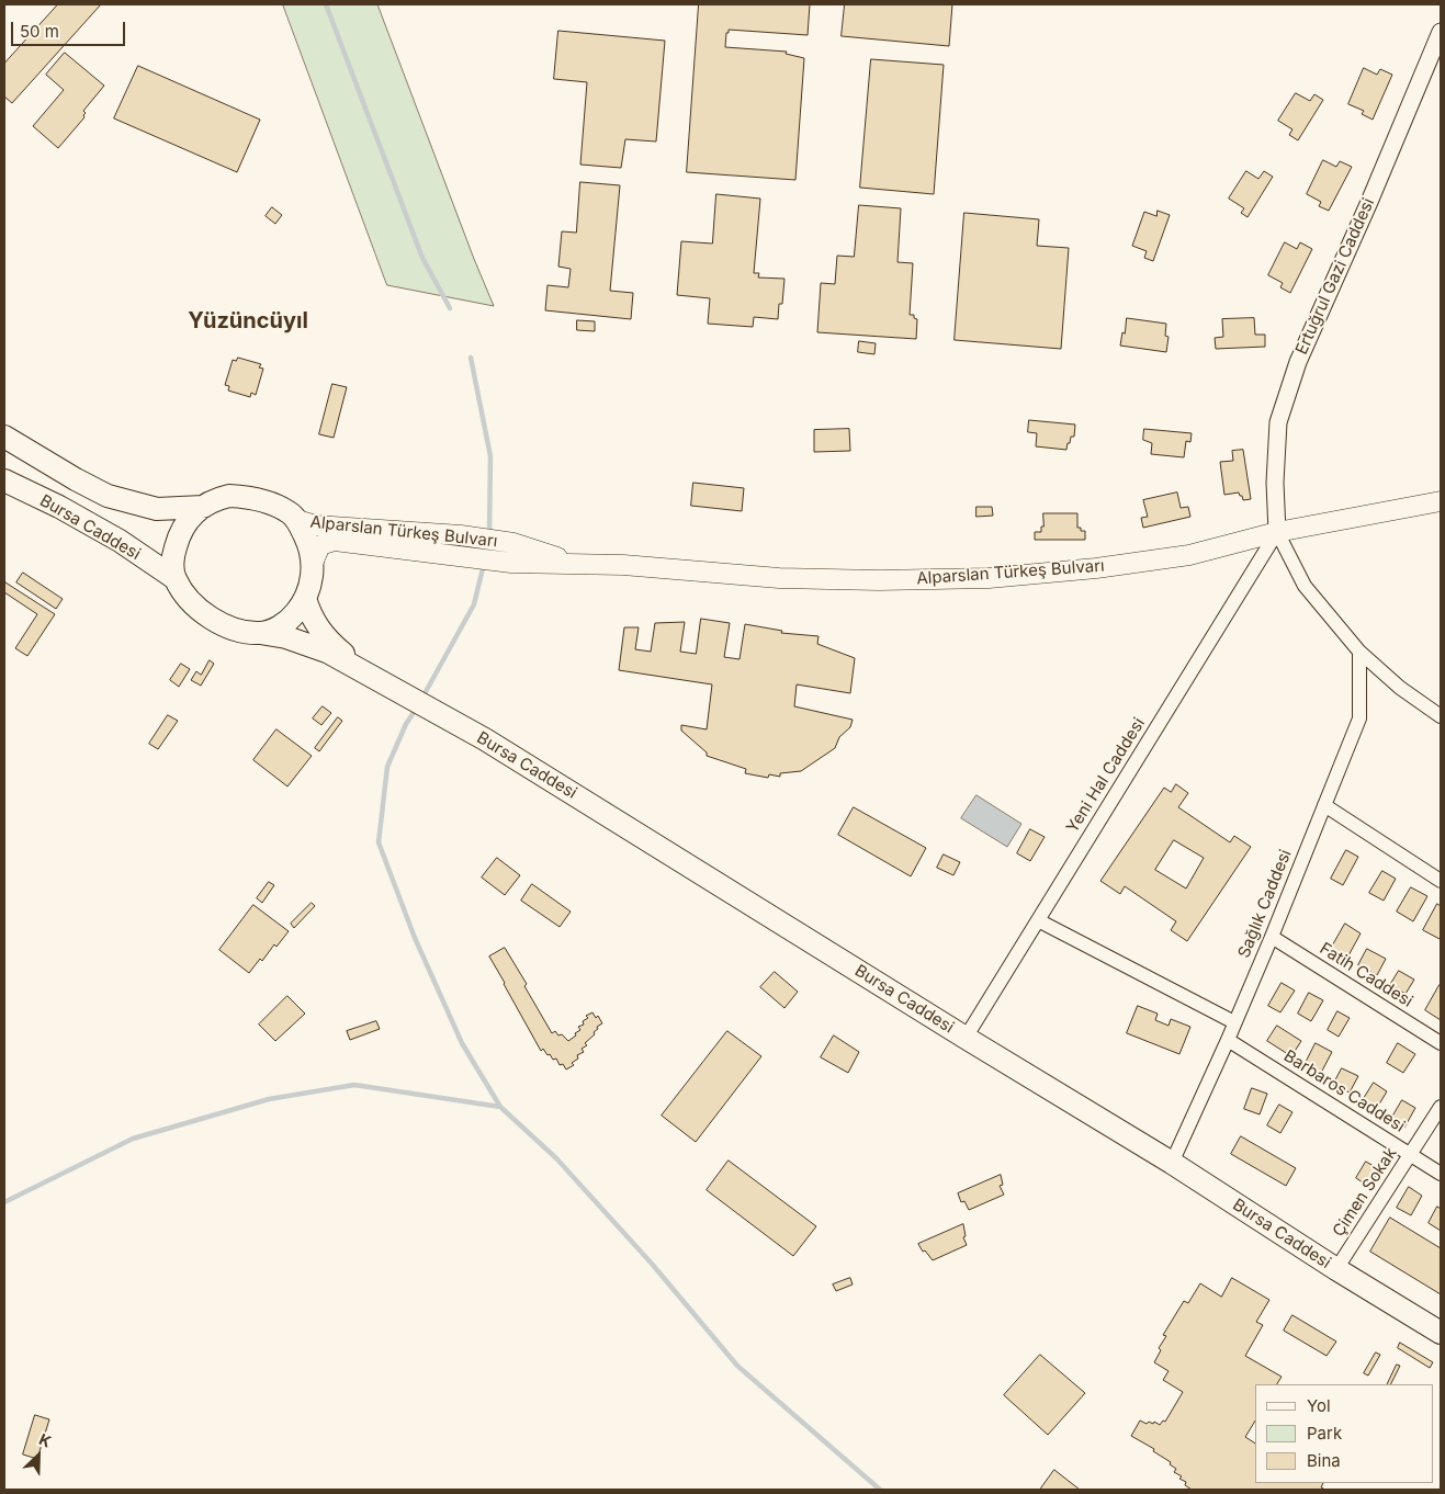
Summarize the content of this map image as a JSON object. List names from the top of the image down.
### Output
{
  "streets": {
    "main road": ["Bursa Caddesi", "Alparslan Türkeş Bulvarı"],
    "street": [
      "Ertuğrul Gazi Caddesi",
      "Yeni Hal Caddesi",
      "Sağlık Caddesi",
      "Fatih Caddesi",
      "Barbaros Caddesi",
      "Çimen Sokak"
    ]
  },
  "crossings": [
    ["Ertuğrul Gazi Caddesi", "Alparslan Türkeş Bulvarı"],
    ["Ertuğrul Gazi Caddesi", "Yeni Hal Caddesi"],
    ["Bursa Caddesi", "Alparslan Türkeş Bulvarı"],
    ["Bursa Caddesi", "Yeni Hal Caddesi"],
    ["Bursa Caddesi", "Sağlık Caddesi"],
    ["Bursa Caddesi", "Çimen Sokak"],
    ["Alparslan Türkeş Bulvarı", "Yeni Hal Caddesi"],
    ["Sağlık Caddesi", "Fatih Caddesi"],
    ["Sağlık Caddesi", "Barbaros Caddesi"],
    ["Barbaros Caddesi", "Çimen Sokak"]
  ],
  "districts": ["Yüzüncüyıl"],
  "legend": ["Yol", "Park", "Bina"],
  "scale_bar": "50 m",
  "north": "top right"
}
